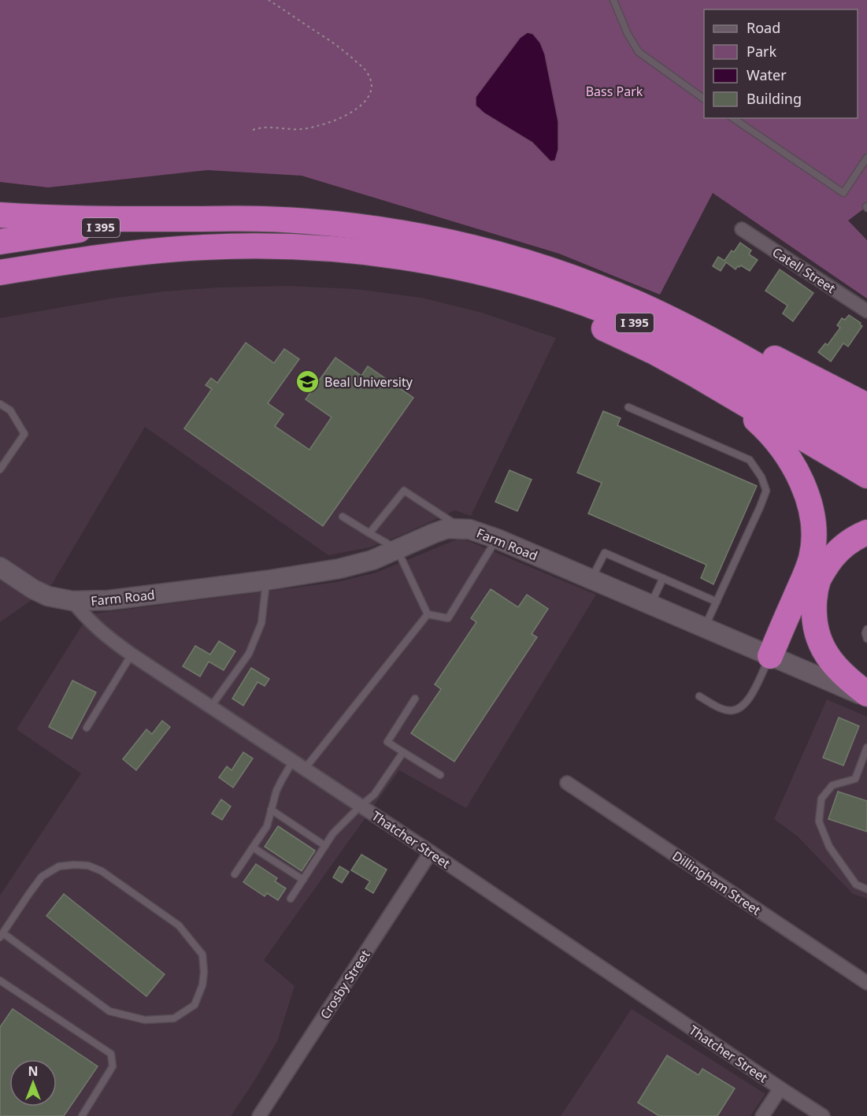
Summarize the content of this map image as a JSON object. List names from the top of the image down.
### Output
{
  "streets": {
    "highway": ["I 395"],
    "street": [
      "Catell Street",
      "Farm Road",
      "Thatcher Street",
      "Dillingham Street",
      "Crosby Street"
    ]
  },
  "crossings": [
    ["Farm Road", "Thatcher Street"],
    ["Thatcher Street", "Crosby Street"]
  ],
  "parks": ["Bass Park"],
  "places": {
    "school or university": ["Beal University"]
  },
  "legend": [
    "Road",
    "Park",
    "Water",
    "Building"
  ],
  "north": "top"
}
